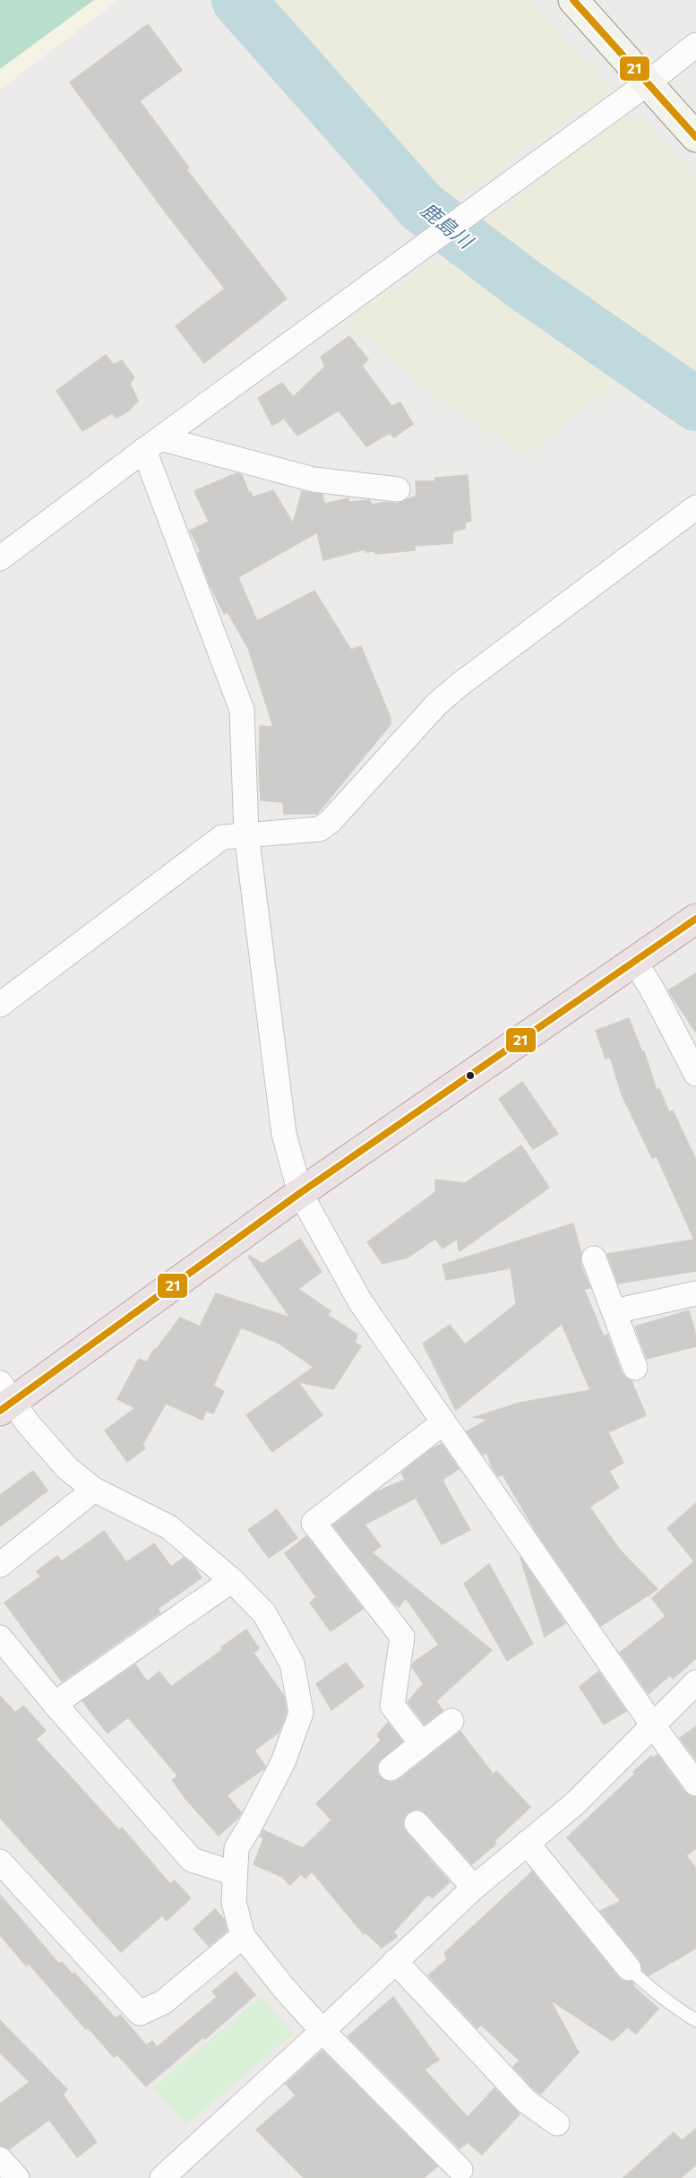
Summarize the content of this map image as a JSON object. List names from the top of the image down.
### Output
{
  "water": ["鹿島川"],
  "lines": ["transit line 21"]
}
